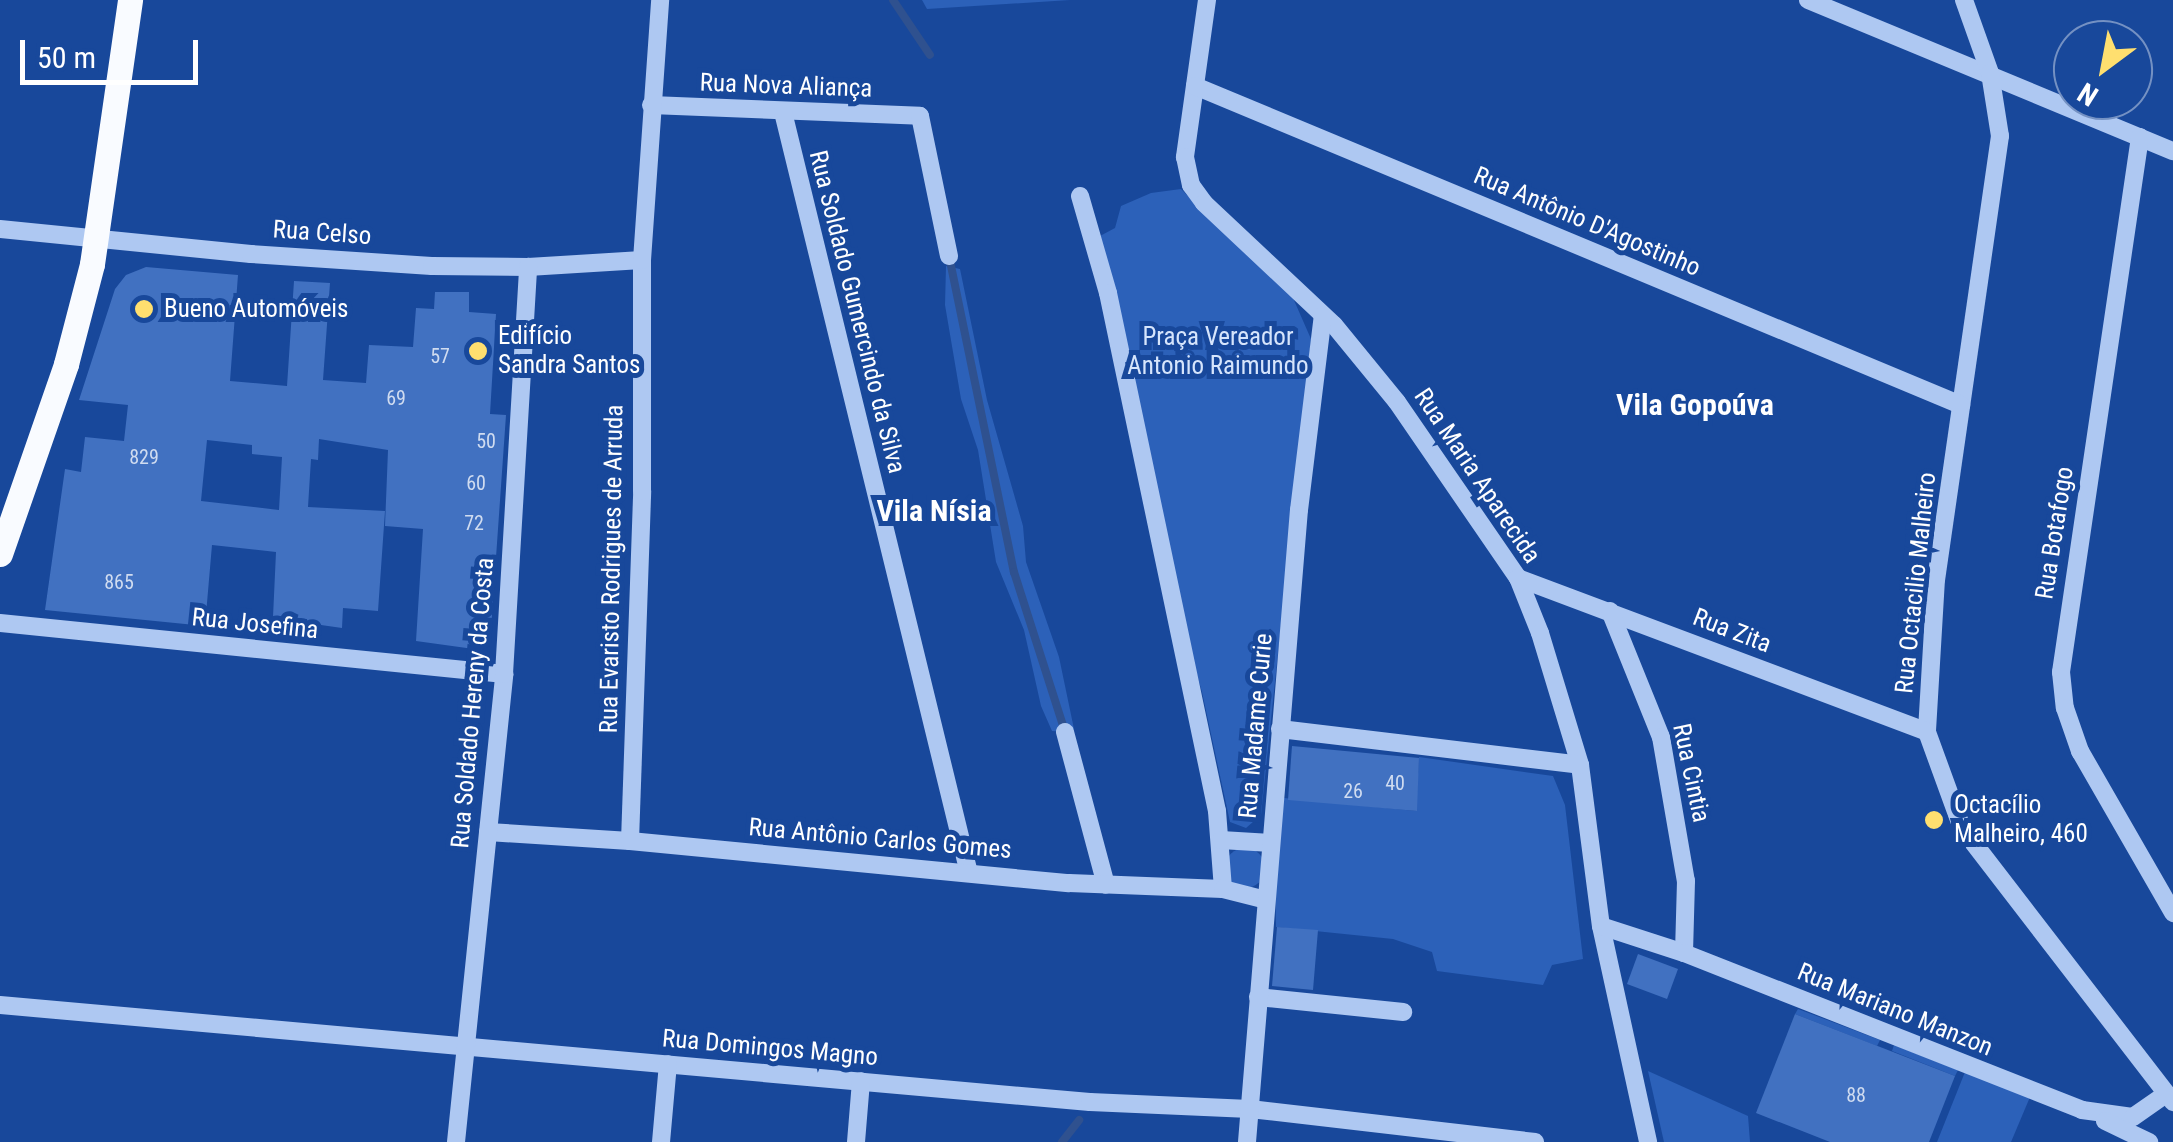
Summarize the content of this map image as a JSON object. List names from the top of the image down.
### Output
{
  "streets": {
    "street": [
      "Rua Nova Aliança",
      "Rua Antônio D'Agostinho",
      "Rua Celso",
      "Rua Soldado Gumercindo da Silva",
      "Rua Maria Aparecida",
      "Rua Botafogo",
      "Rua Evaristo Rodrigues de Arruda",
      "Rua Octacilio Malheiro",
      "Rua Josefina",
      "Rua Zita",
      "Rua Soldado Hereny da Costa",
      "Rua Madame Curie",
      "Rua Cintia",
      "Rua Antônio Carlos Gomes",
      "Rua Mariano Manzon",
      "Rua Domingos Magno"
    ]
  },
  "crossings": [
    ["Rua Nova Aliança", "Rua Soldado Gumercindo da Silva"],
    ["Rua Nova Aliança", "Rua Evaristo Rodrigues de Arruda"],
    ["Rua Antônio D'Agostinho", "Rua Maria Aparecida"],
    ["Rua Antônio D'Agostinho", "Rua Octacilio Malheiro"],
    ["Rua Celso", "Rua Evaristo Rodrigues de Arruda"],
    ["Rua Celso", "Rua Soldado Hereny da Costa"],
    ["Rua Soldado Gumercindo da Silva", "Rua Antônio Carlos Gomes"],
    ["Rua Maria Aparecida", "Rua Zita"],
    ["Rua Maria Aparecida", "Rua Madame Curie"],
    ["Rua Maria Aparecida", "Rua Mariano Manzon"],
    ["Rua Evaristo Rodrigues de Arruda", "Rua Antônio Carlos Gomes"],
    ["Rua Octacilio Malheiro", "Rua Zita"],
    ["Rua Octacilio Malheiro", "Rua Mariano Manzon"],
    ["Rua Josefina", "Rua Soldado Hereny da Costa"],
    ["Rua Zita", "Rua Cintia"],
    ["Rua Soldado Hereny da Costa", "Rua Antônio Carlos Gomes"],
    ["Rua Soldado Hereny da Costa", "Rua Domingos Magno"],
    ["Rua Madame Curie", "Rua Antônio Carlos Gomes"],
    ["Rua Madame Curie", "Rua Domingos Magno"],
    ["Rua Cintia", "Rua Mariano Manzon"]
  ],
  "districts": ["Vila Gopoúva", "Vila Nísia"],
  "parks": ["Praça Vereador Antonio Raimundo"],
  "places": ["Bueno Automóveis", "Edifício Sandra Santos", "Octacílio Malheiro, 460"],
  "house_numbers": [
    "57",
    "69",
    "50",
    "829",
    "60",
    "72",
    "865",
    "40",
    "26",
    "88"
  ],
  "scale_bar": "50 m",
  "north": "bottom left"
}
